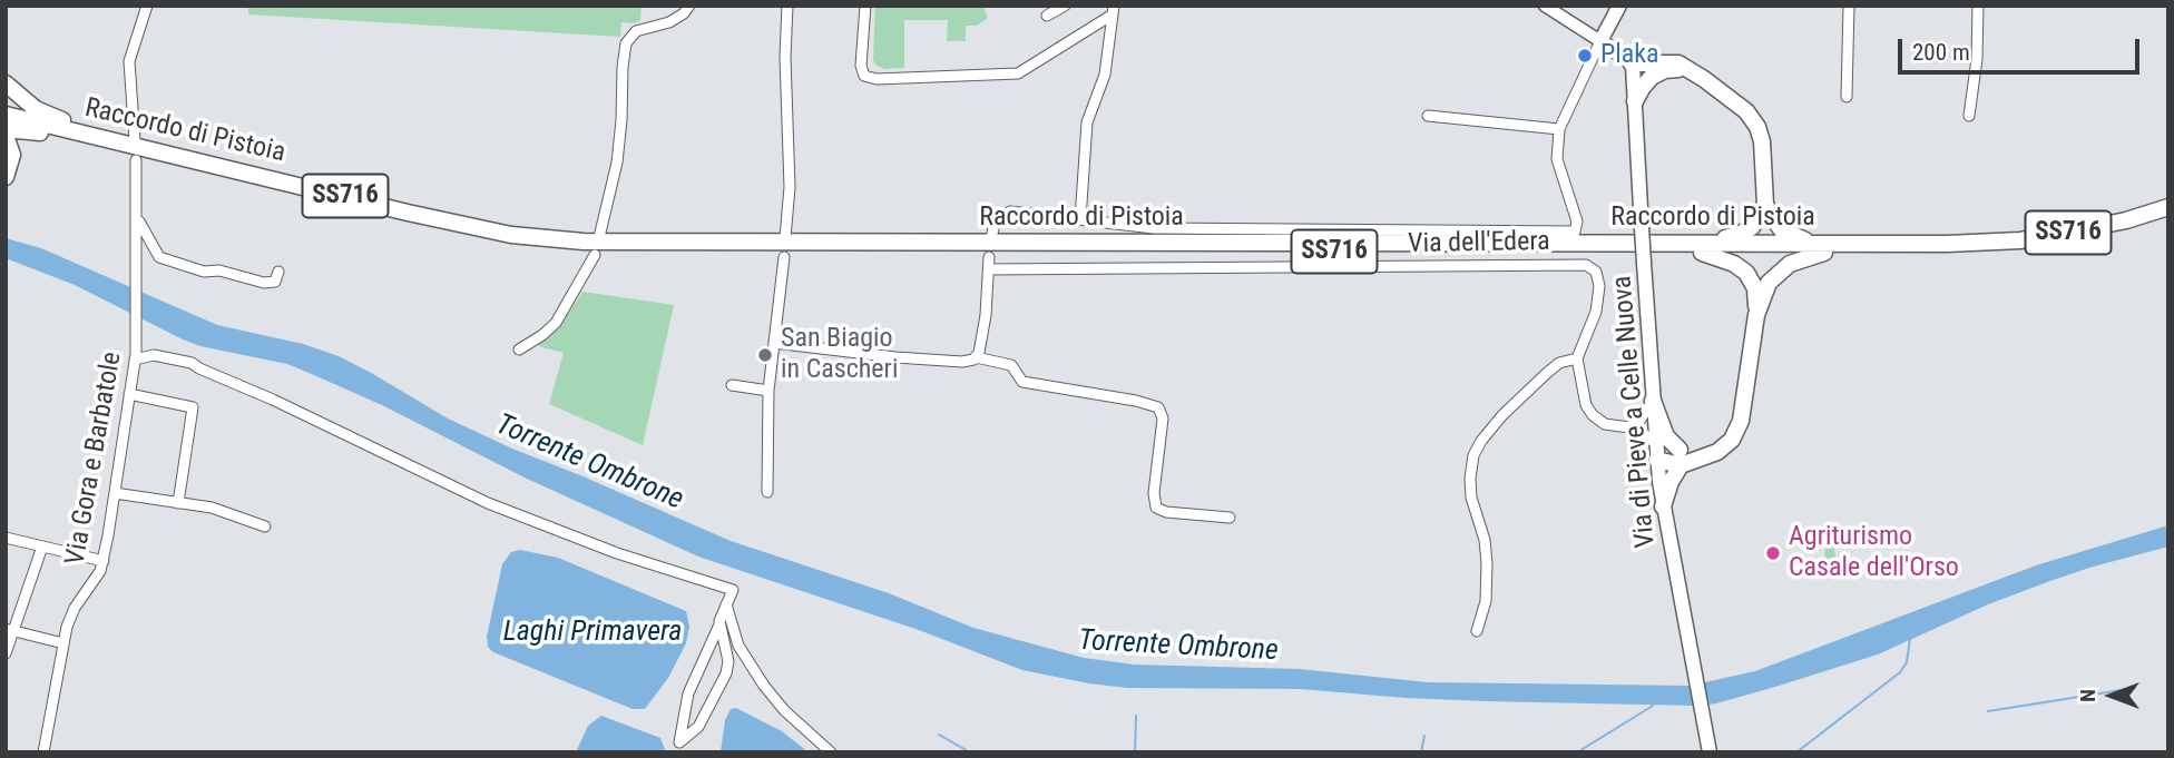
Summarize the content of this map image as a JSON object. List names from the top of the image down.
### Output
{
  "streets": {
    "highway": ["Raccordo di Pistoia", "SS716"],
    "main road": ["Via di Pieve a Celle Nuova"],
    "street": ["Via dell'Edera", "Via Gora e Barbatole"]
  },
  "water": ["Torrente Ombrone", "Laghi Primavera"],
  "places": ["Plaka", "San Biagio in Cascheri", "Agriturismo Casale dell'Orso"],
  "scale_bar": "200 m",
  "north": "left"
}
